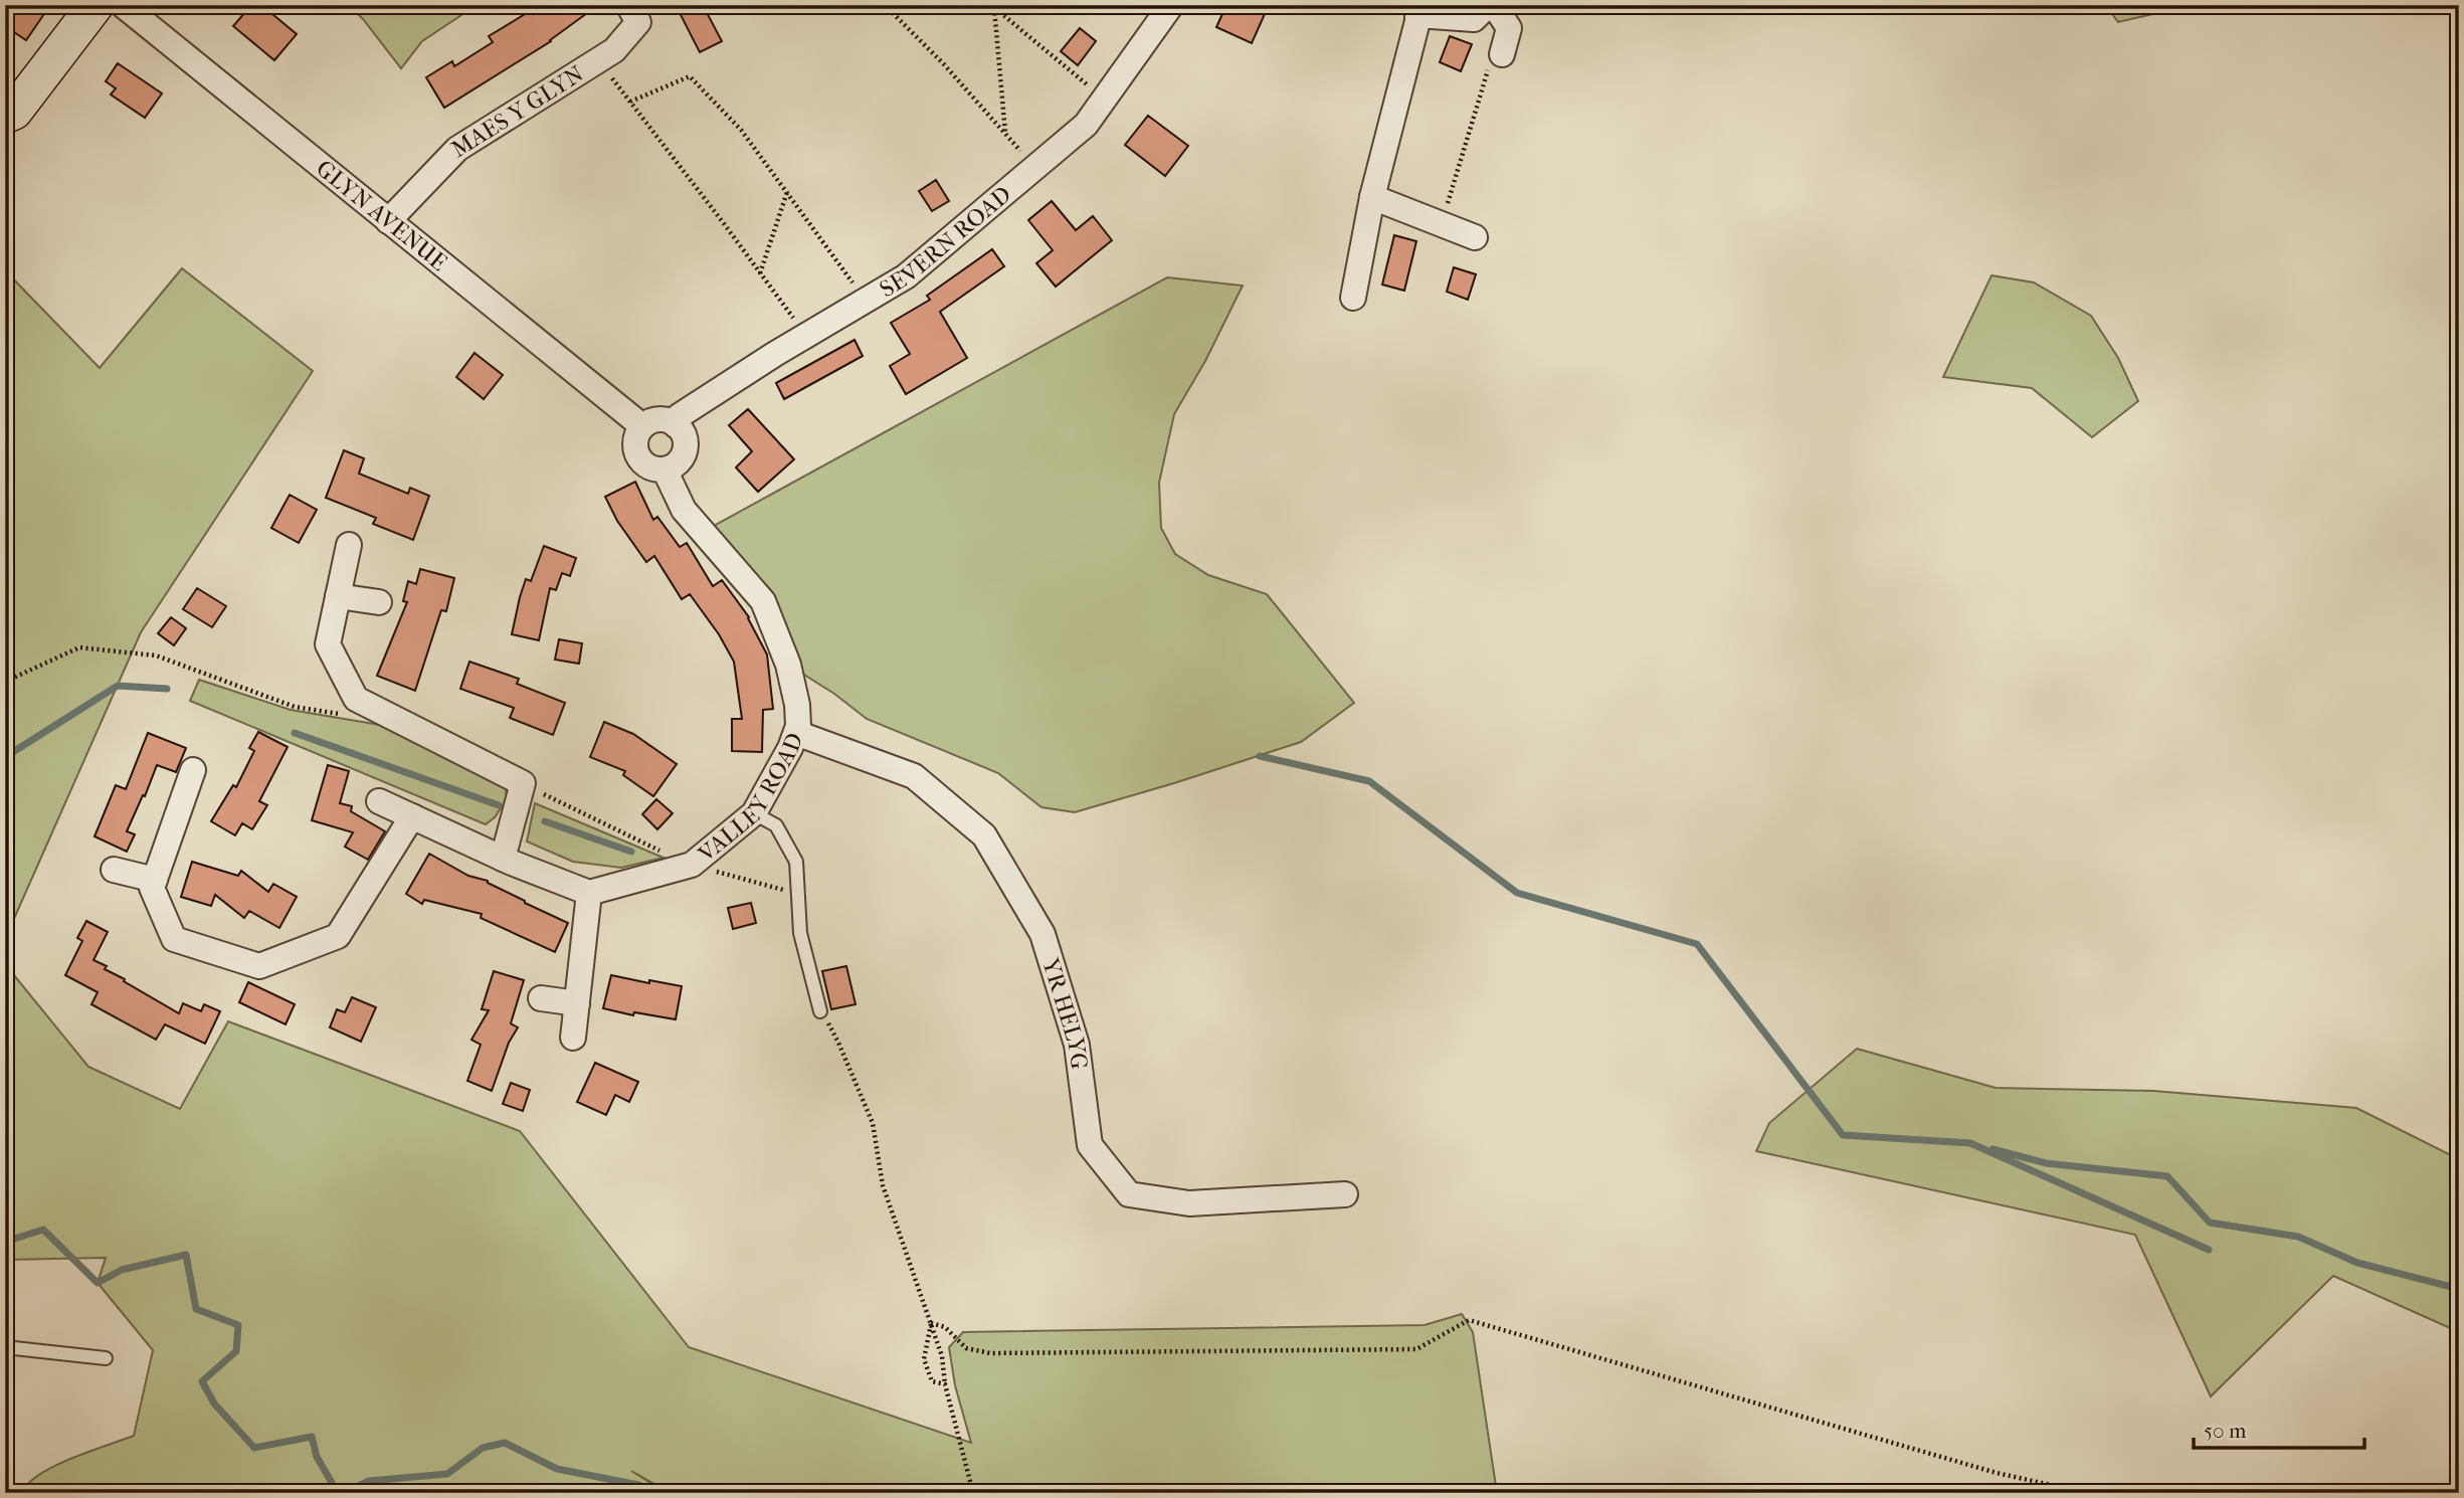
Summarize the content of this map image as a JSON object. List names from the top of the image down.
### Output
{
  "streets": {
    "street": [
      "MAES Y GLYN",
      "GLYN AVENUE",
      "SEVERN ROAD",
      "VALLEY ROAD",
      "YR HELYG"
    ]
  },
  "crossings": [
    ["MAES Y GLYN", "GLYN AVENUE"],
    ["GLYN AVENUE", "SEVERN ROAD"],
    ["GLYN AVENUE", "VALLEY ROAD"],
    ["SEVERN ROAD", "VALLEY ROAD"],
    ["VALLEY ROAD", "YR HELYG"]
  ],
  "scale_bar": "50 m"
}
